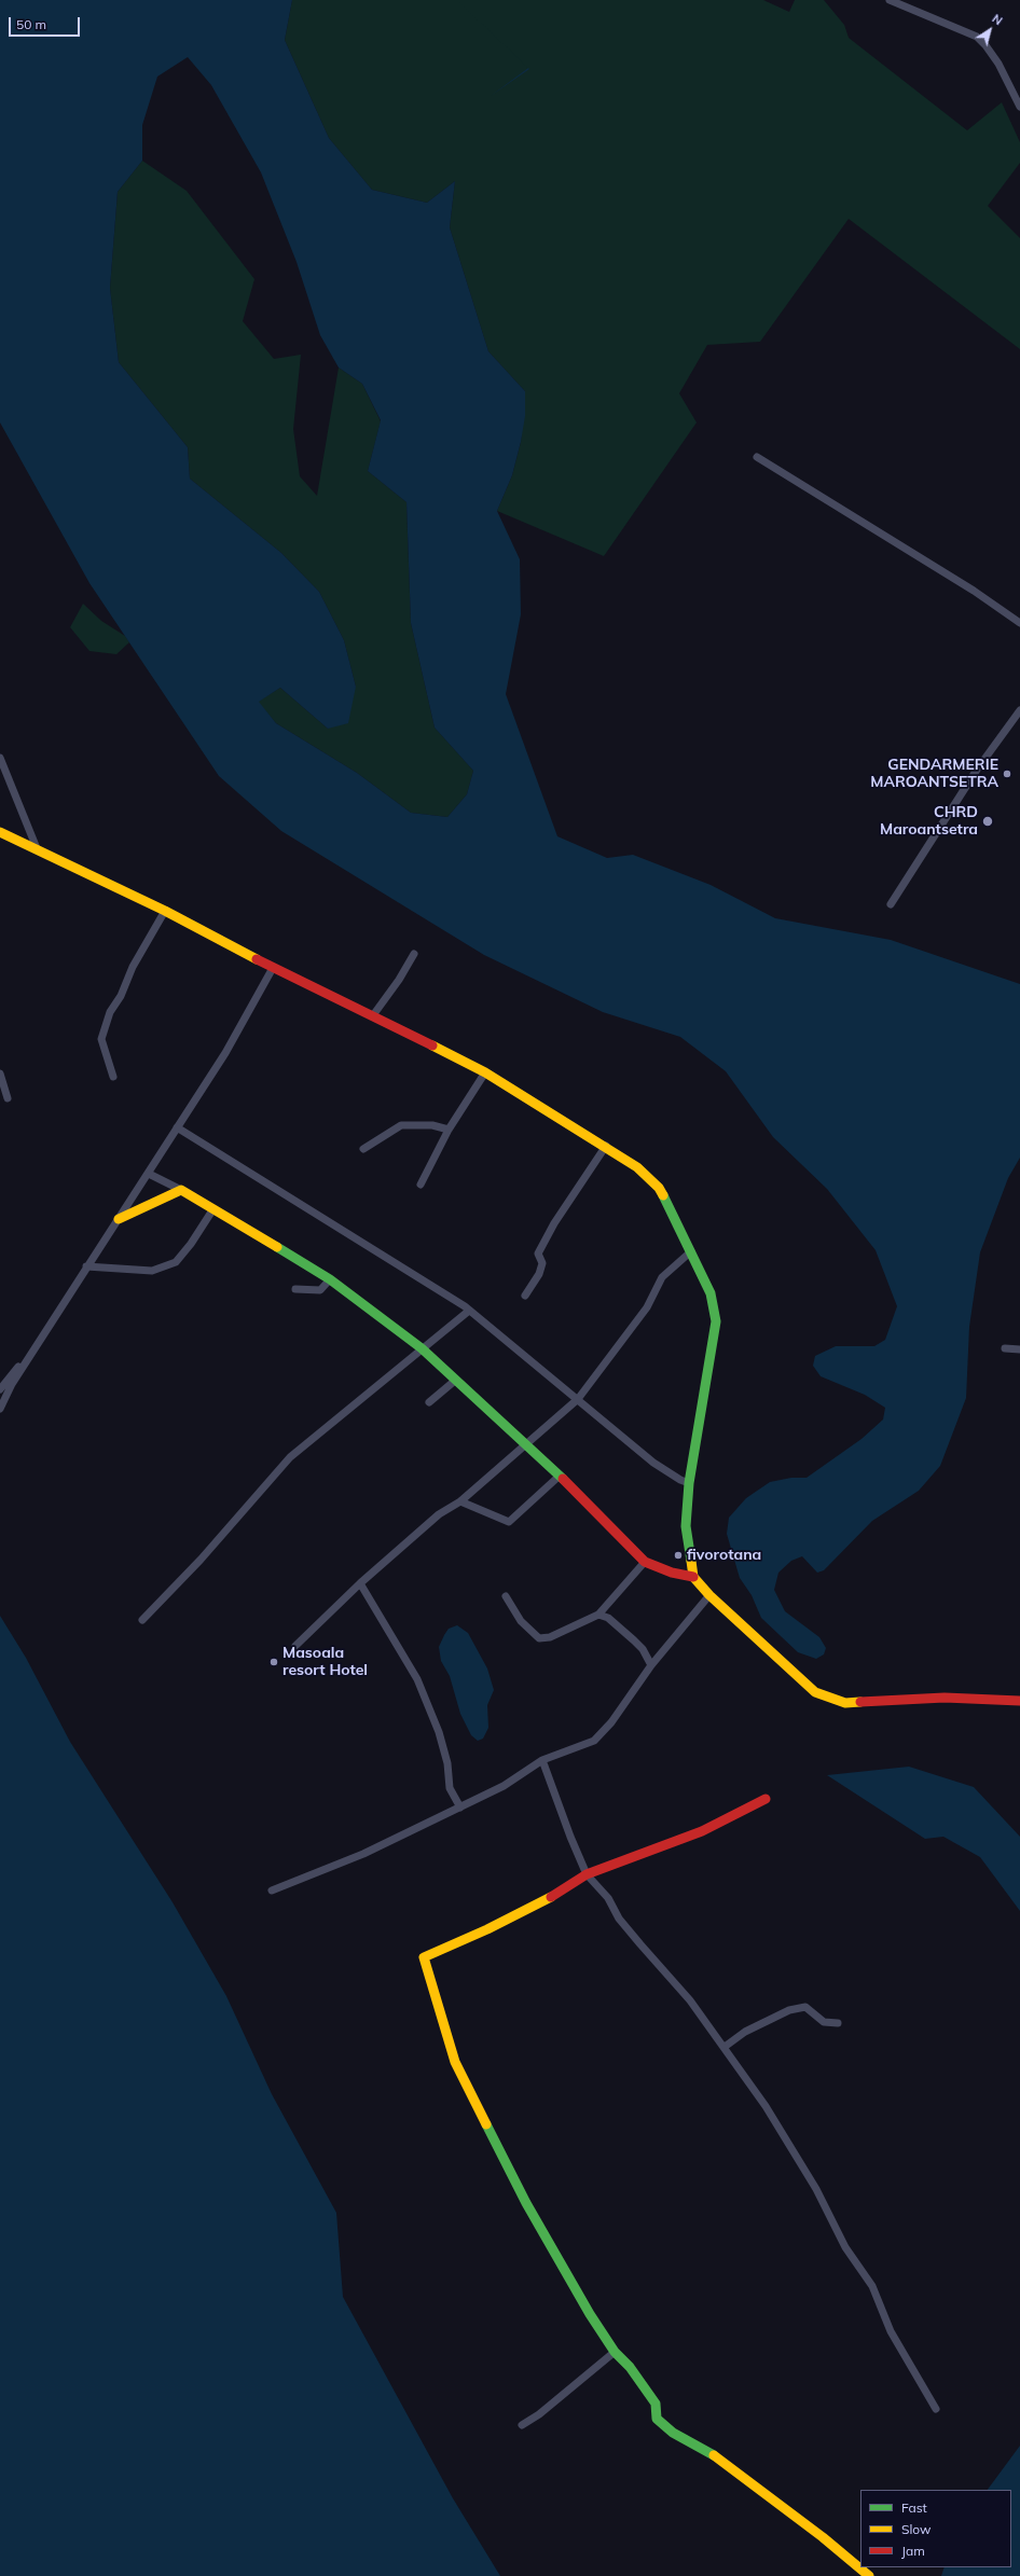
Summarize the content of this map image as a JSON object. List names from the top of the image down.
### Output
{
  "places": [
    "GENDARMERIE MAROANTSETRA",
    "CHRD Maroantsetra",
    "fivorotana",
    "Masoala resort Hotel"
  ],
  "legend": ["Fast", "Slow", "Jam"],
  "scale_bar": "50 m",
  "north": "top right"
}
